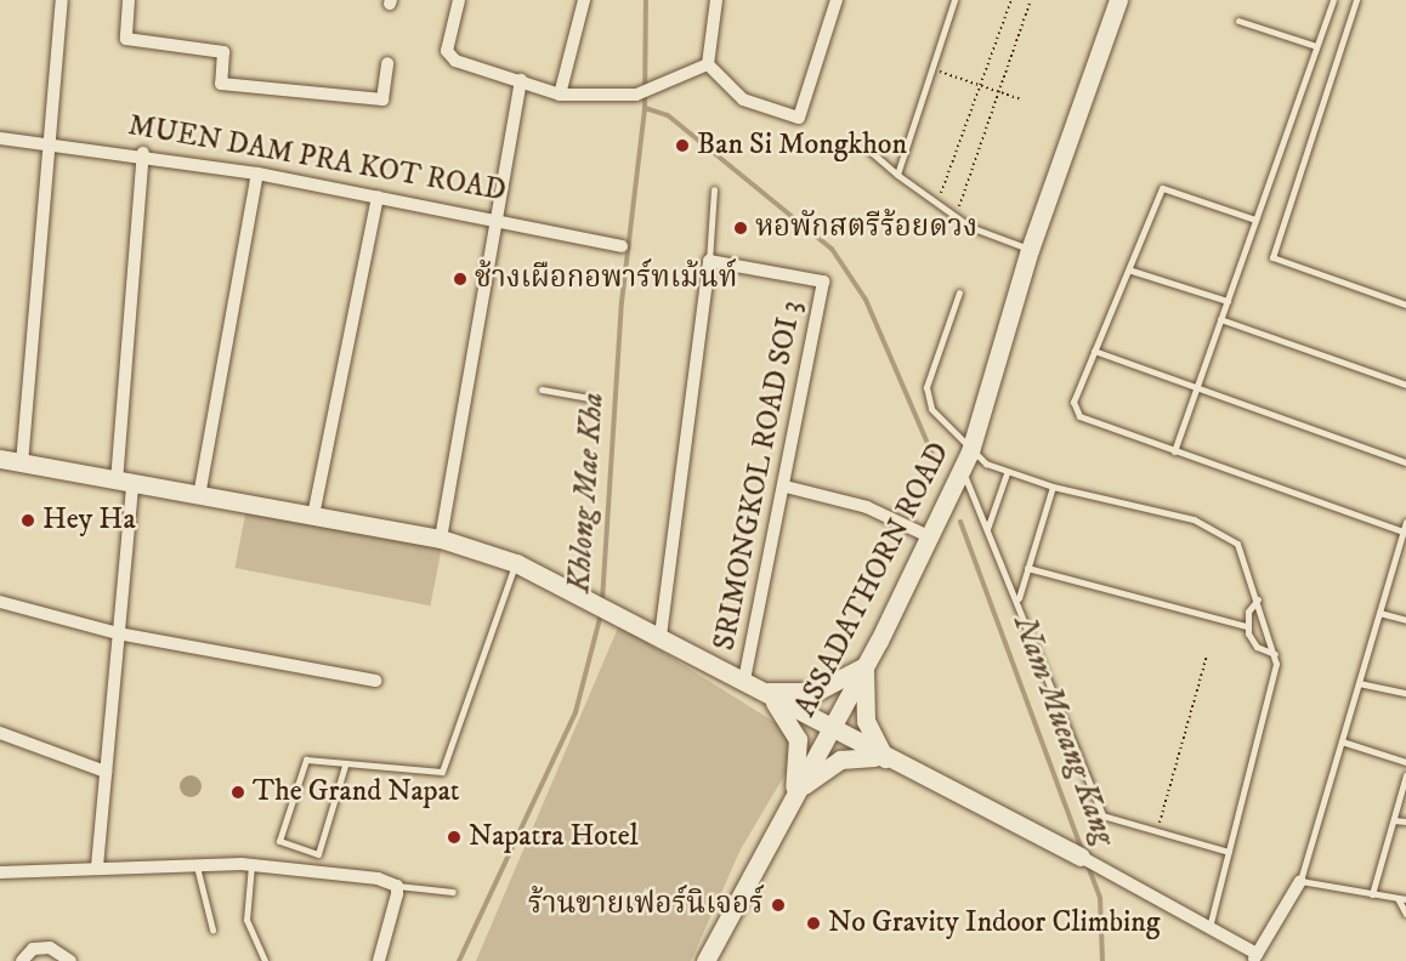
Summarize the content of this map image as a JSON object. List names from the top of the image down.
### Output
{
  "streets": {
    "street": ["MUEN DAM PRA KOT ROAD", "SRIMONGKOL ROAD SOI 3", "ASSADATHORN ROAD"]
  },
  "water": ["Khlong Mae Kha", "Nam Mueang Kang"],
  "places": [
    "Ban Si Mongkhon",
    "หอพักสตรีร้อยดวง",
    "ช้างเผือกอพาร์ทเม้นท์",
    "Hey Ha",
    "The Grand Napat",
    "Napatra Hotel",
    "ร้านขายเฟอร์นิเจอร์",
    "No Gravity Indoor Climbing"
  ]
}
